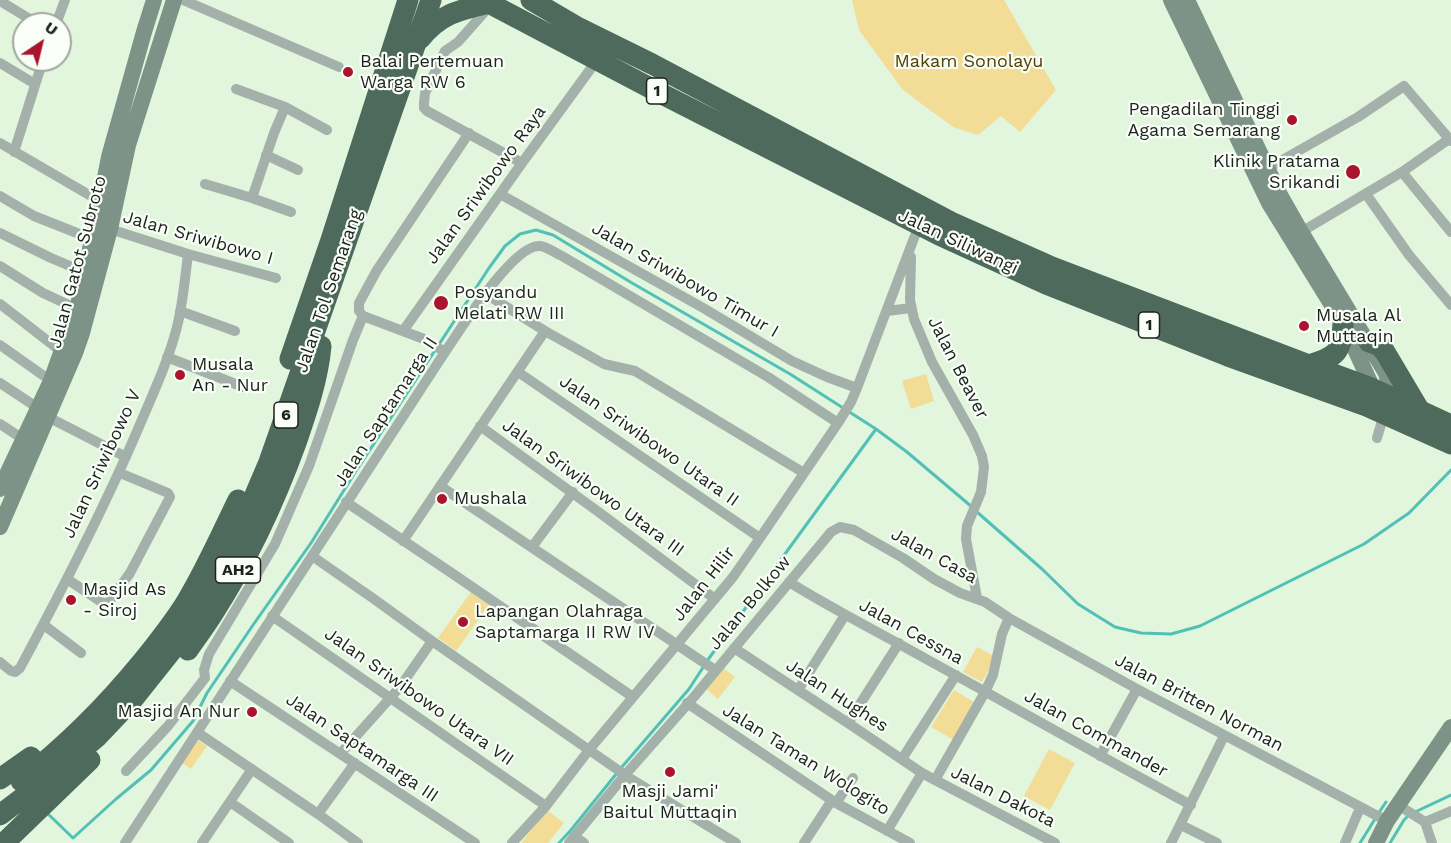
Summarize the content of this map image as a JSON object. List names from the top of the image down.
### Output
{
  "streets": {
    "highway": [
      "1",
      "Jalan Siliwangi",
      "Jalan Tol Semarang",
      "6"
    ],
    "street": [
      "Jalan Sriwibowo Raya",
      "Jalan Sriwibowo I",
      "Jalan Gatot Subroto",
      "Jalan Sriwibowo Timur I",
      "Jalan Beaver",
      "Jalan Saptamarga II",
      "Jalan Sriwibowo Utara II",
      "Jalan Sriwibowo V",
      "Jalan Sriwibowo Utara III",
      "Jalan Casa",
      "Jalan Hilir",
      "Jalan Bolkow",
      "Jalan Cessna",
      "Jalan Hughes",
      "Jalan Sriwibowo Utara VII",
      "Jalan Britten Norman",
      "Jalan Commander",
      "Jalan Saptamarga III",
      "Jalan Taman Wologito",
      "Jalan Dakota"
    ]
  },
  "crossings": [
    ["Jalan Sriwibowo Raya", "Jalan Siliwangi"],
    ["Jalan Sriwibowo Raya", "Jalan Sriwibowo Timur I"],
    ["Jalan Sriwibowo I", "Jalan Gatot Subroto"],
    ["Jalan Sriwibowo I", "Jalan Sriwibowo V"],
    ["Jalan Siliwangi", "6"],
    ["Jalan Sriwibowo Timur I", "Jalan Hilir"],
    ["Jalan Tol Semarang", "6"],
    ["Jalan Beaver", "Jalan Casa"],
    ["Jalan Saptamarga II", "Jalan Hilir"],
    ["Jalan Saptamarga II", "Jalan Sriwibowo Utara VII"],
    ["Jalan Saptamarga II", "Jalan Saptamarga III"],
    ["Jalan Sriwibowo Utara II", "Jalan Hilir"],
    ["Jalan Sriwibowo Utara III", "Jalan Hilir"],
    ["Jalan Casa", "Jalan Bolkow"],
    ["Jalan Casa", "Jalan Britten Norman"],
    ["Jalan Hilir", "Jalan Sriwibowo Utara VII"],
    ["Jalan Bolkow", "Jalan Cessna"],
    ["Jalan Bolkow", "Jalan Hughes"],
    ["Jalan Bolkow", "Jalan Taman Wologito"],
    ["Jalan Cessna", "Jalan Commander"],
    ["Jalan Hughes", "Jalan Dakota"]
  ],
  "parks": ["Makam Sonolayu"],
  "places": [
    "Balai Pertemuan Warga RW 6",
    "Pengadilan Tinggi Agama Semarang",
    "Klinik Pratama Srikandi",
    "Posyandu Melati RW III",
    "Musala Al Muttaqin",
    "Musala An - Nur",
    "Mushala",
    "Masjid As - Siroj",
    "Lapangan Olahraga Saptamarga II RW IV",
    "Masjid An Nur",
    "Masji Jami' Baitul Muttaqin"
  ],
  "north": "top right"
}
